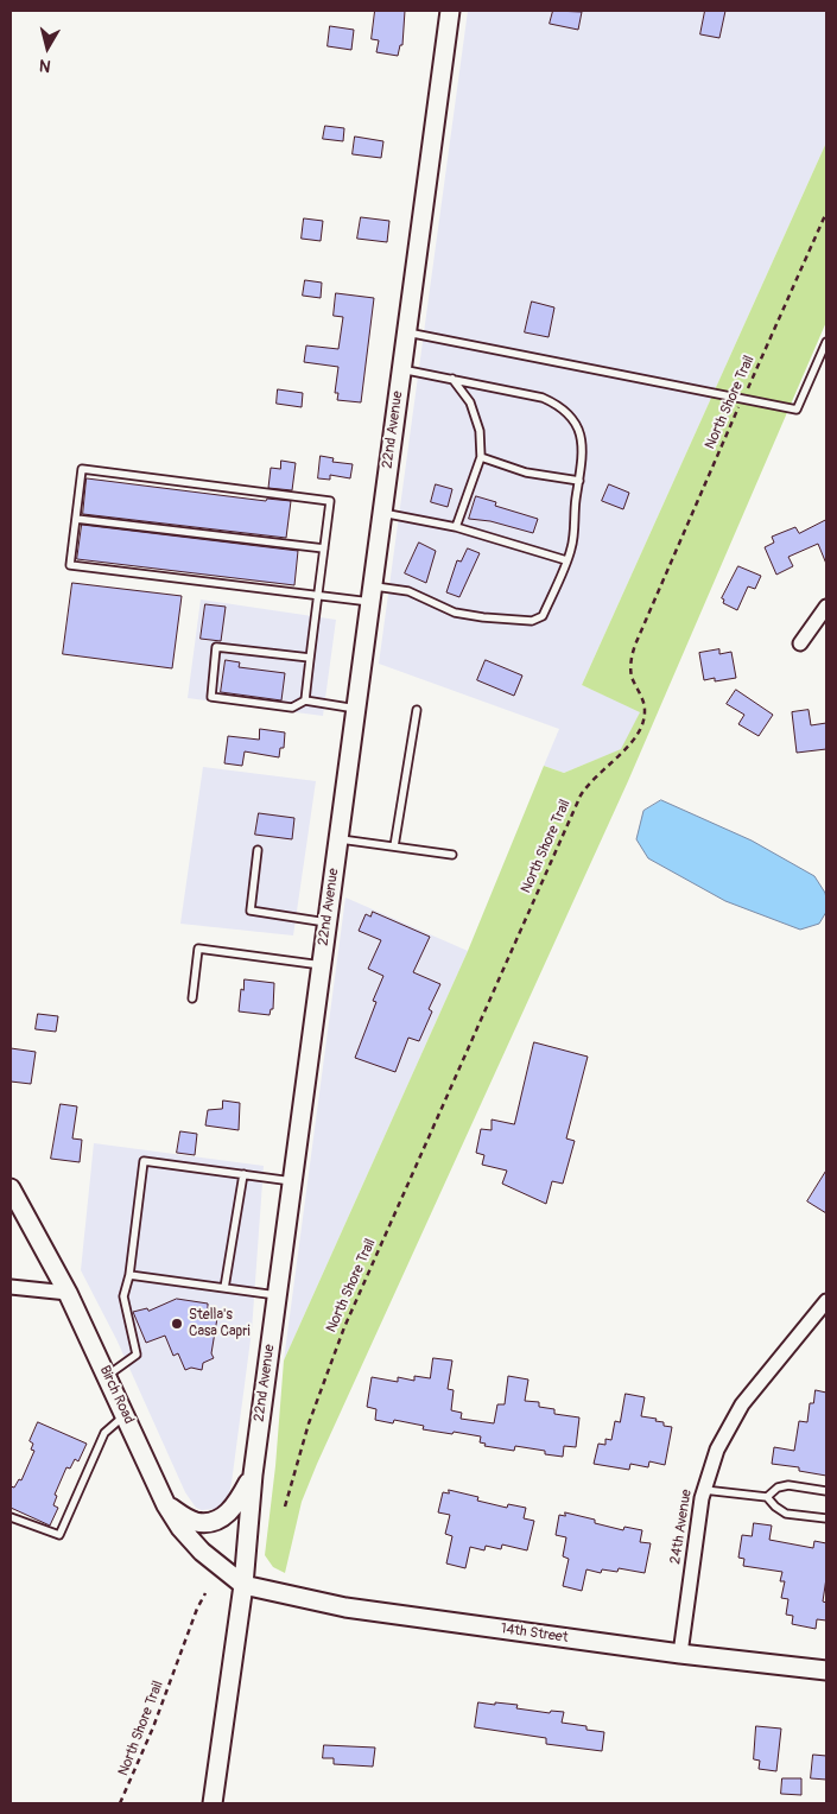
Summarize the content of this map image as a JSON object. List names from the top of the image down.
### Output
{
  "streets": {
    "street": [
      "22nd Avenue",
      "Birch Road",
      "24th Avenue",
      "14th Street"
    ],
    "path": ["North Shore Trail"]
  },
  "crossings": [
    ["22nd Avenue", "Birch Road"],
    ["22nd Avenue", "14th Street"],
    ["Birch Road", "14th Street"],
    ["24th Avenue", "14th Street"]
  ],
  "places": ["Stella's Casa Capri"],
  "north": "bottom"
}
